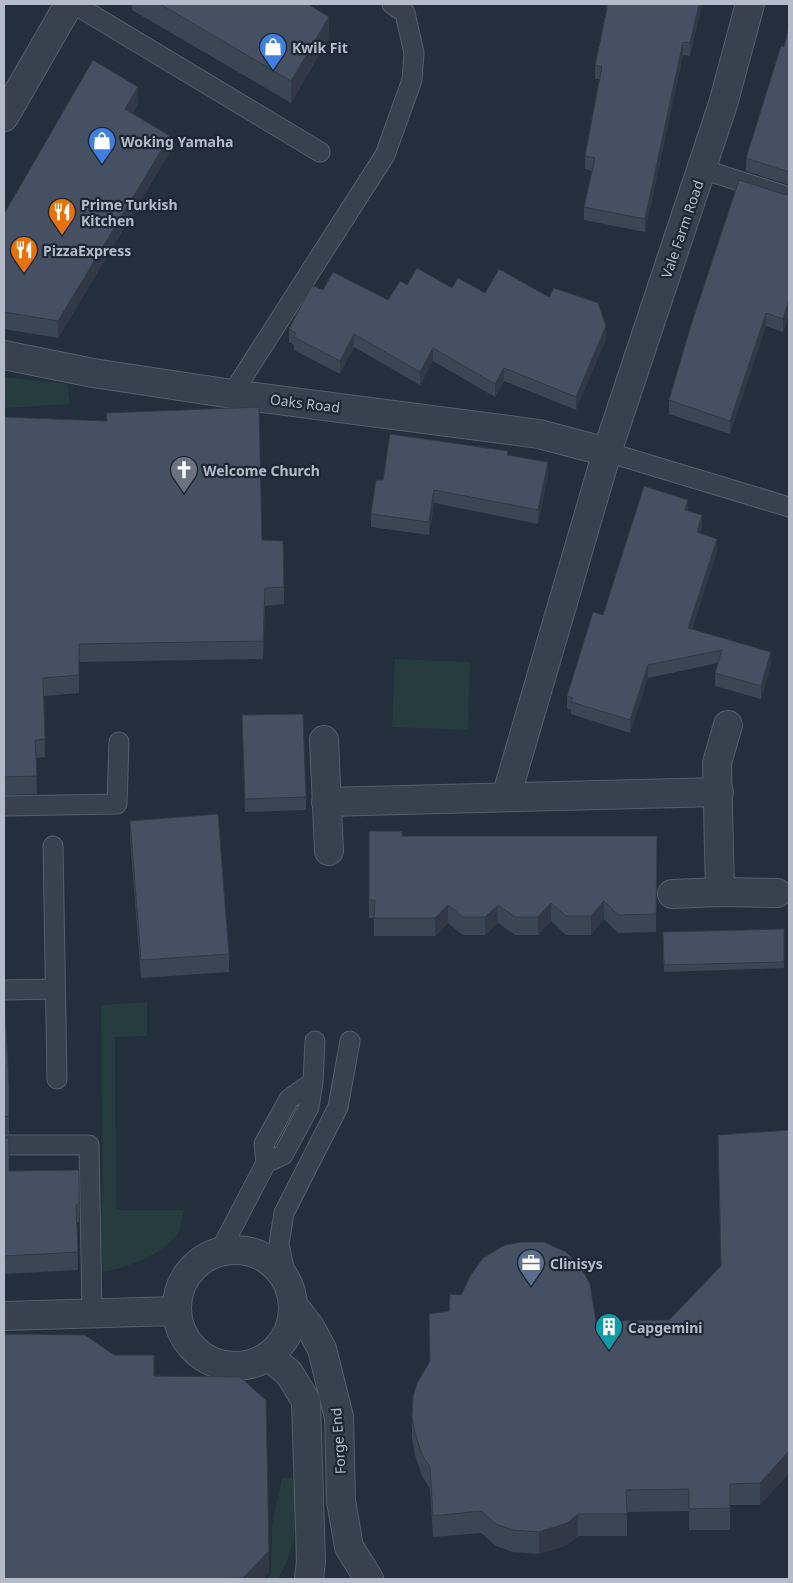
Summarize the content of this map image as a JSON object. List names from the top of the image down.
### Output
{
  "streets": {
    "street": ["Vale Farm Road", "Oaks Road", "Forge End"]
  },
  "crossings": [
    ["Vale Farm Road", "Oaks Road"]
  ],
  "places": {
    "shop": ["Kwik Fit", "Woking Yamaha"],
    "restaurant": ["Prime Turkish Kitchen", "PizzaExpress"],
    "church": ["Welcome Church"],
    "office": ["Clinisys"],
    "building": ["Capgemini"]
  }
}
